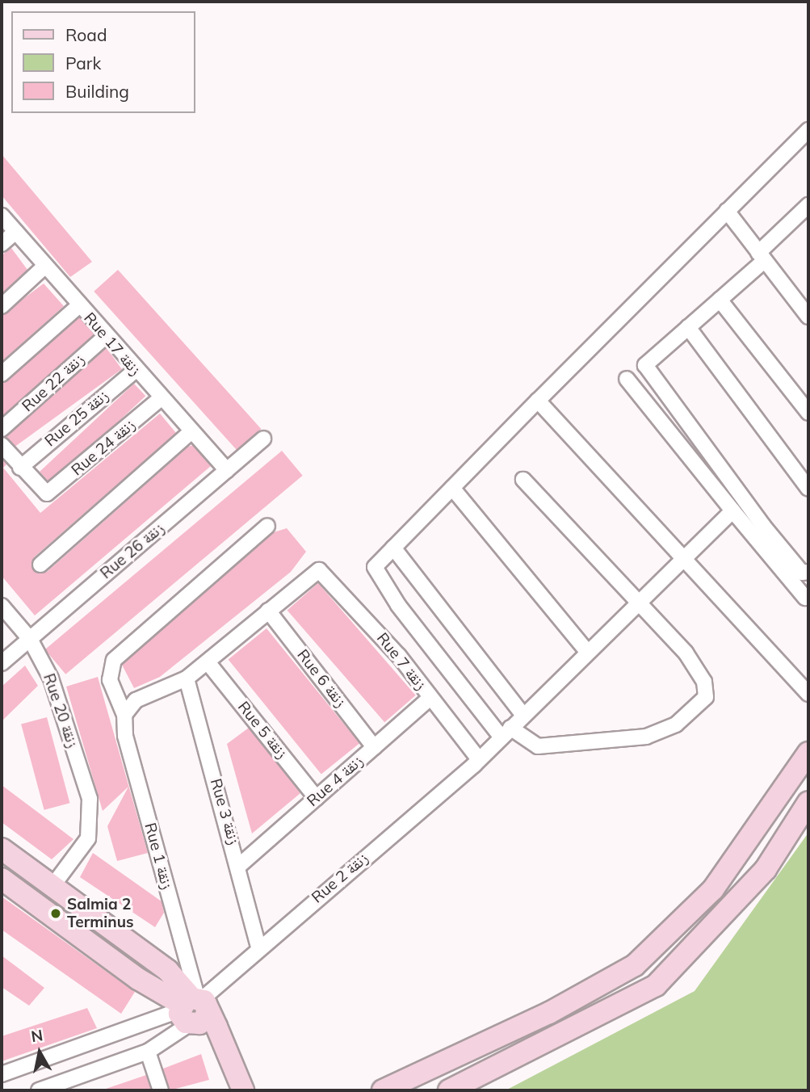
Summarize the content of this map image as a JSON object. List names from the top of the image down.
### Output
{
  "streets": {
    "street": [
      "Rue 17 زنقة",
      "Rue 22 زنقة",
      "Rue 25 زنقة",
      "Rue 24 زنقة",
      "Rue 26 زنقة",
      "Rue 7 زنقة",
      "Rue 6 زنقة",
      "Rue 20 زنقة",
      "Rue 5 زنقة",
      "Rue 4 زنقة",
      "Rue 3 زنقة",
      "Rue 1 زنقة",
      "Rue 2 زنقة"
    ]
  },
  "crossings": [
    ["Rue 17 زنقة", "Rue 22 زنقة"],
    ["Rue 17 زنقة", "Rue 25 زنقة"],
    ["Rue 17 زنقة", "Rue 24 زنقة"],
    ["Rue 17 زنقة", "Rue 26 زنقة"],
    ["Rue 25 زنقة", "Rue 24 زنقة"],
    ["Rue 26 زنقة", "Rue 20 زنقة"],
    ["Rue 7 زنقة", "Rue 6 زنقة"],
    ["Rue 7 زنقة", "Rue 4 زنقة"],
    ["Rue 7 زنقة", "Rue 2 زنقة"],
    ["Rue 6 زنقة", "Rue 4 زنقة"],
    ["Rue 5 زنقة", "Rue 4 زنقة"],
    ["Rue 4 زنقة", "Rue 3 زنقة"],
    ["Rue 3 زنقة", "Rue 2 زنقة"],
    ["Rue 1 زنقة", "Rue 2 زنقة"]
  ],
  "places": ["Salmia 2 Terminus"],
  "legend": ["Road", "Park", "Building"],
  "north": "top"
}
